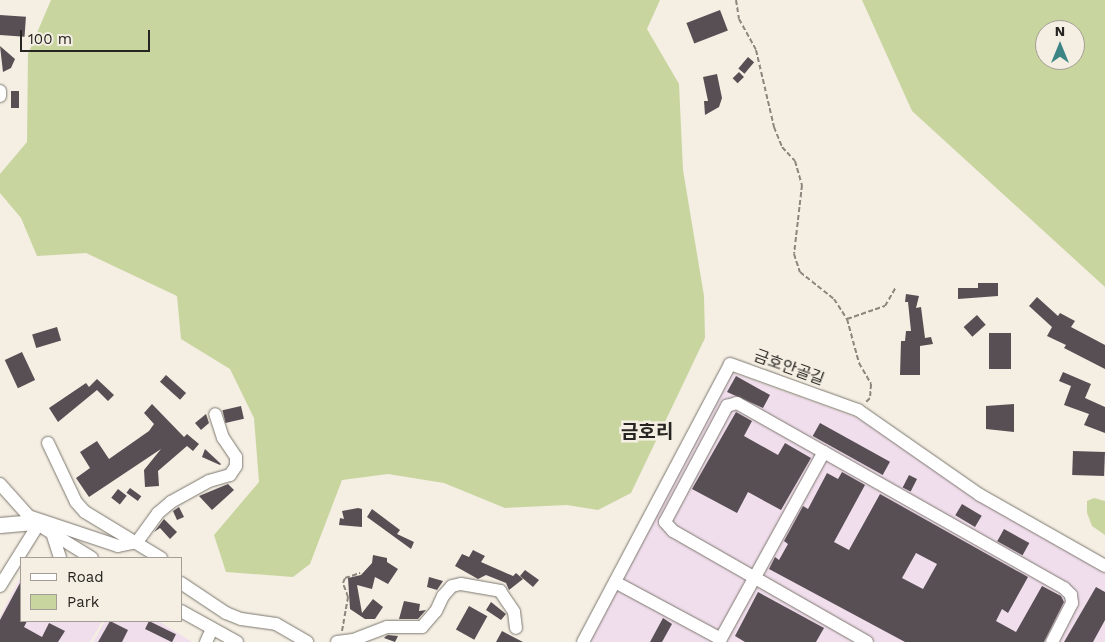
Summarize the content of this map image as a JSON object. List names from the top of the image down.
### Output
{
  "streets": {
    "street": ["금호안골길"]
  },
  "districts": ["금호리"],
  "legend": ["Road", "Park"],
  "scale_bar": "100 m",
  "north": "top"
}
